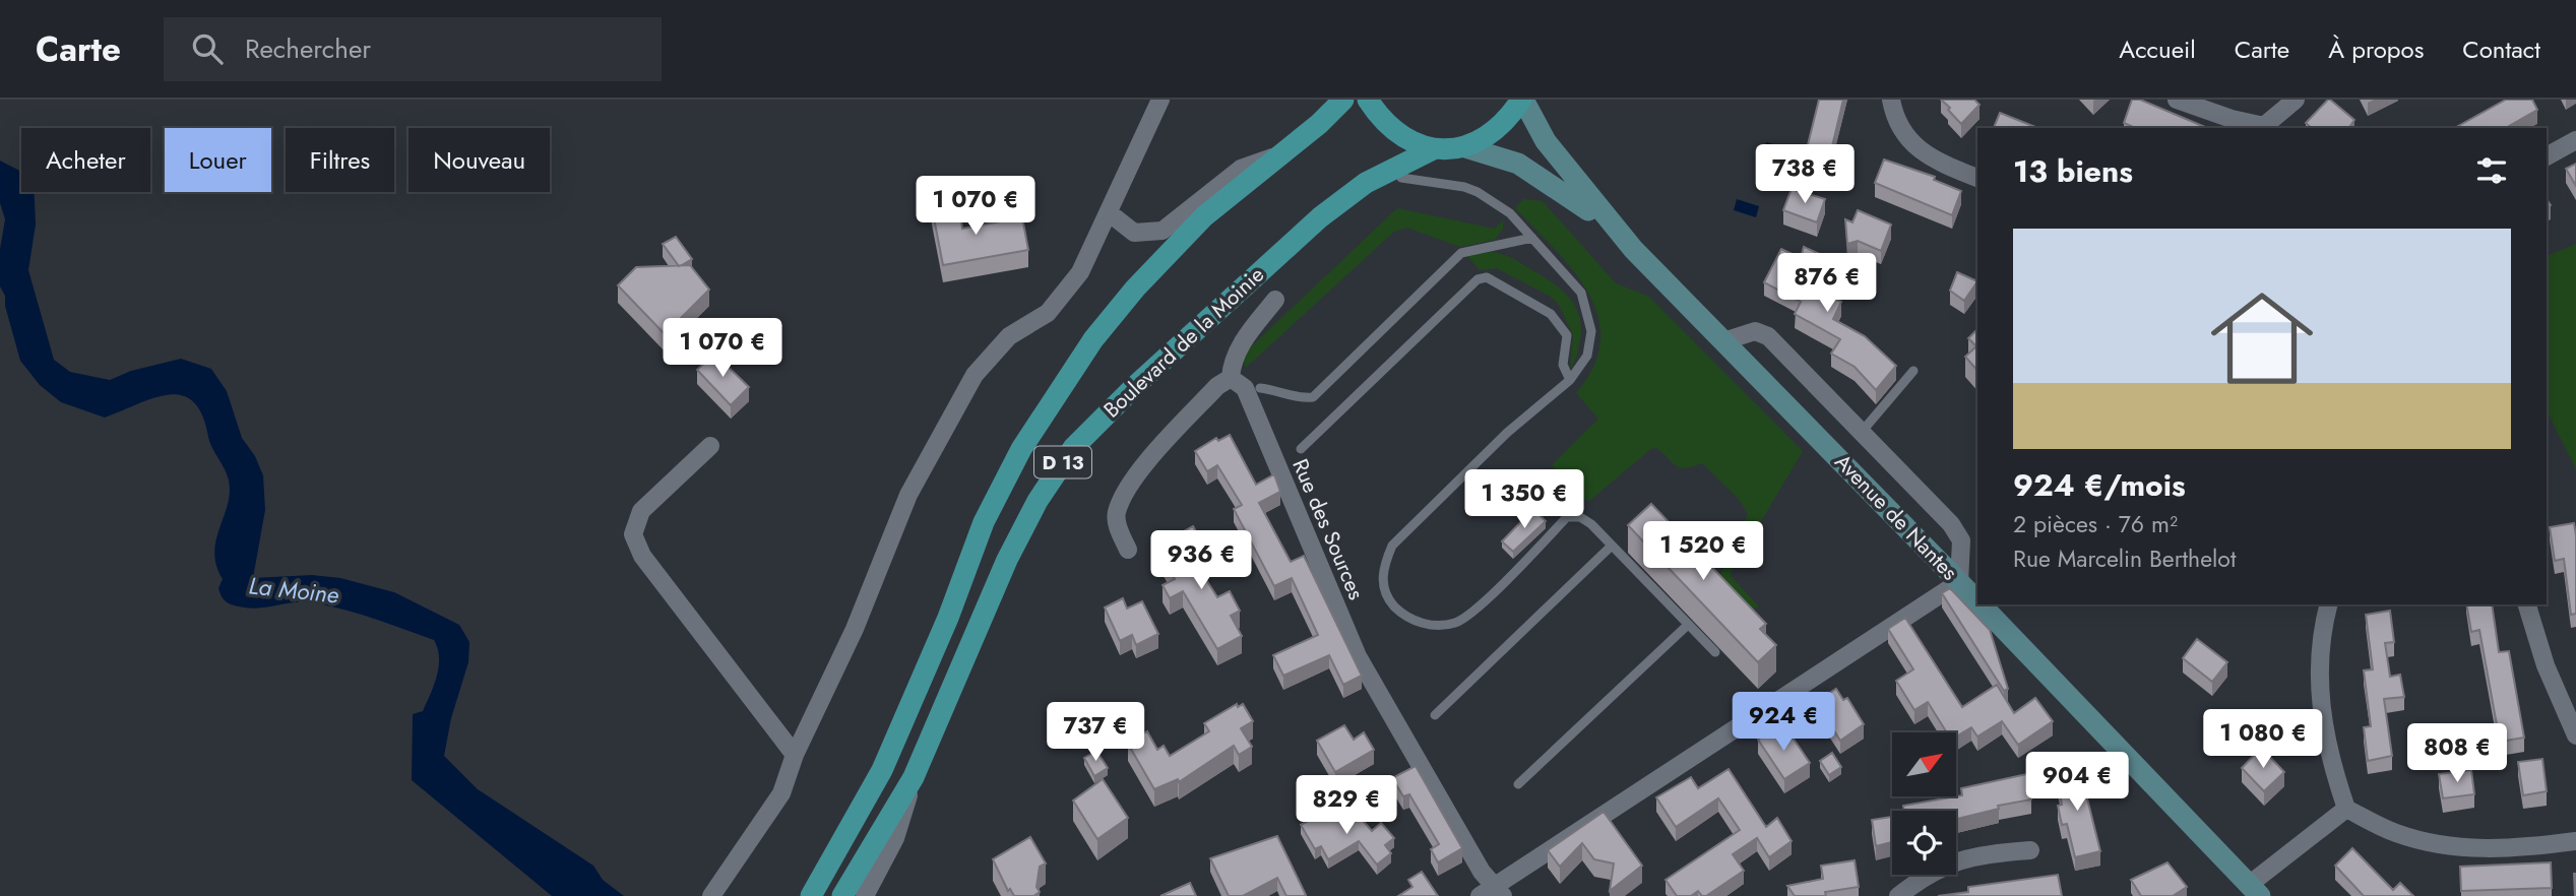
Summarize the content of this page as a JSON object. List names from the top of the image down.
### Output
{
  "streets": {
    "main road": ["Boulevard de la Moinie", "D 13", "Avenue de Nantes"],
    "street": ["Rue des Sources"]
  },
  "water": ["La Moine"],
  "north": "top right",
  "page": {
    "header": "Carte",
    "search": "Rechercher",
    "nav": [
      "Accueil",
      "Carte",
      "À propos",
      "Contact"
    ],
    "chip": [
      "Acheter",
      "Louer",
      "Filtres",
      "Nouveau"
    ],
    "heading": "13 biens",
    "price": [
      "738 €",
      "1 070 €",
      "876 €",
      "1 070 €",
      "1 350 €",
      "1 520 €",
      "936 €",
      "924 €",
      "737 €",
      "1 080 €",
      "808 €",
      "904 €",
      "829 €"
    ],
    "list": [
      {
        "name": "924 €/mois",
        "note": "2 pièces · 76 m² · Rue Marcelin Berthelot"
      }
    ]
  }
}
